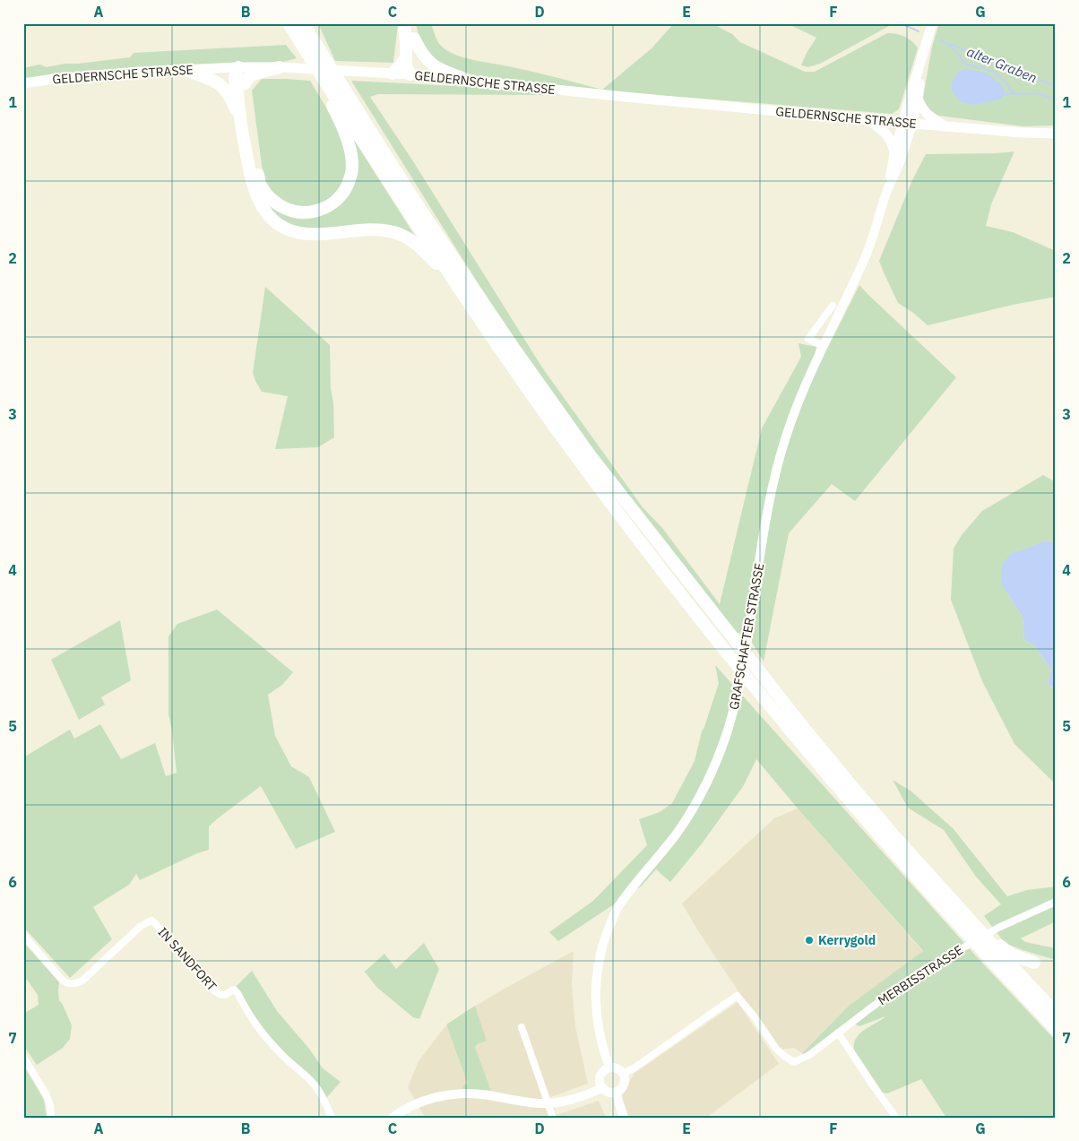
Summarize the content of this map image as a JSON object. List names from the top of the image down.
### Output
{
  "streets": {
    "main road": ["GELDERNSCHE STRASSE"],
    "street": ["GRAFSCHAFTER STRASSE", "IN SANDFORT", "MERBISSTRASSE"]
  },
  "crossings": [
    ["GELDERNSCHE STRASSE", "GRAFSCHAFTER STRASSE"],
    ["GRAFSCHAFTER STRASSE", "MERBISSTRASSE"]
  ],
  "water": ["alter Graben"],
  "places": ["Kerrygold"],
  "grid": {
    "columns": [
      "A",
      "B",
      "C",
      "D",
      "E",
      "F",
      "G"
    ],
    "rows": [
      "1",
      "2",
      "3",
      "4",
      "5",
      "6",
      "7"
    ]
  }
}
